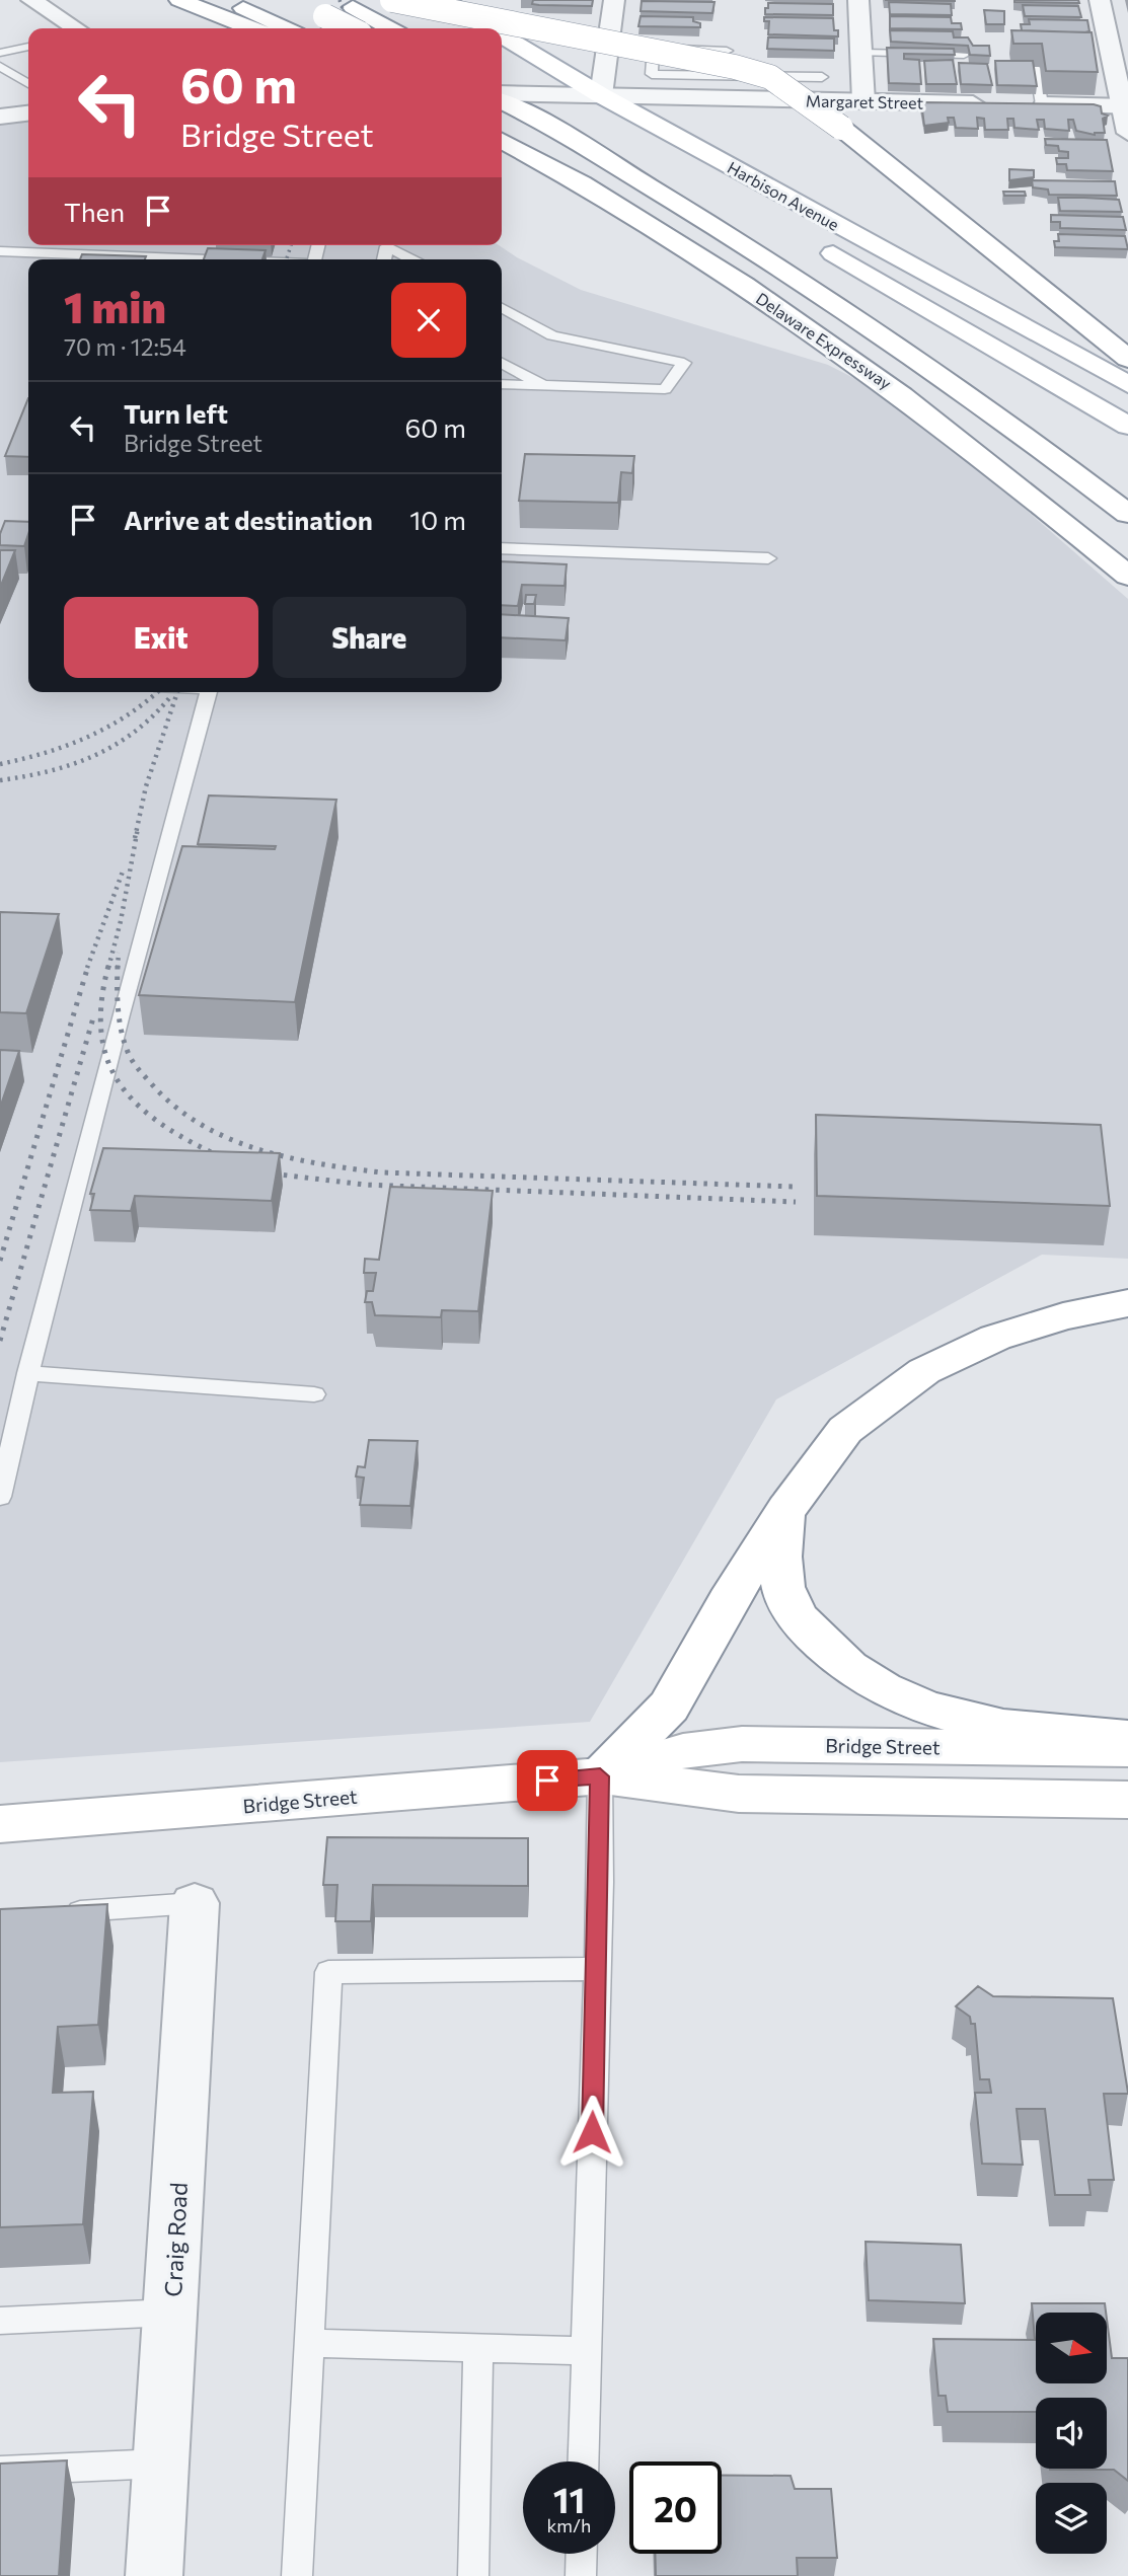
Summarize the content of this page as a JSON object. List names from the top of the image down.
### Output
{
  "streets": {
    "main road": ["Harbison Avenue", "Delaware Expressway", "Bridge Street"],
    "street": ["Margaret Street", "Craig Road"]
  },
  "crossings": [
    ["Margaret Street", "Harbison Avenue"]
  ],
  "north": "right",
  "page": {
    "turn": ["60 m", "Bridge Street"],
    "then": "Then",
    "heading": ["1 min", "70 m · 12:54"],
    "list": [
      {
        "name": "Turn left",
        "note": "Bridge Street",
        "value": "60 m"
      },
      {
        "name": "Arrive at destination",
        "value": "10 m"
      }
    ],
    "buttons": ["Exit", "Share"],
    "speed": "11 km/h",
    "limit": "20"
  }
}
